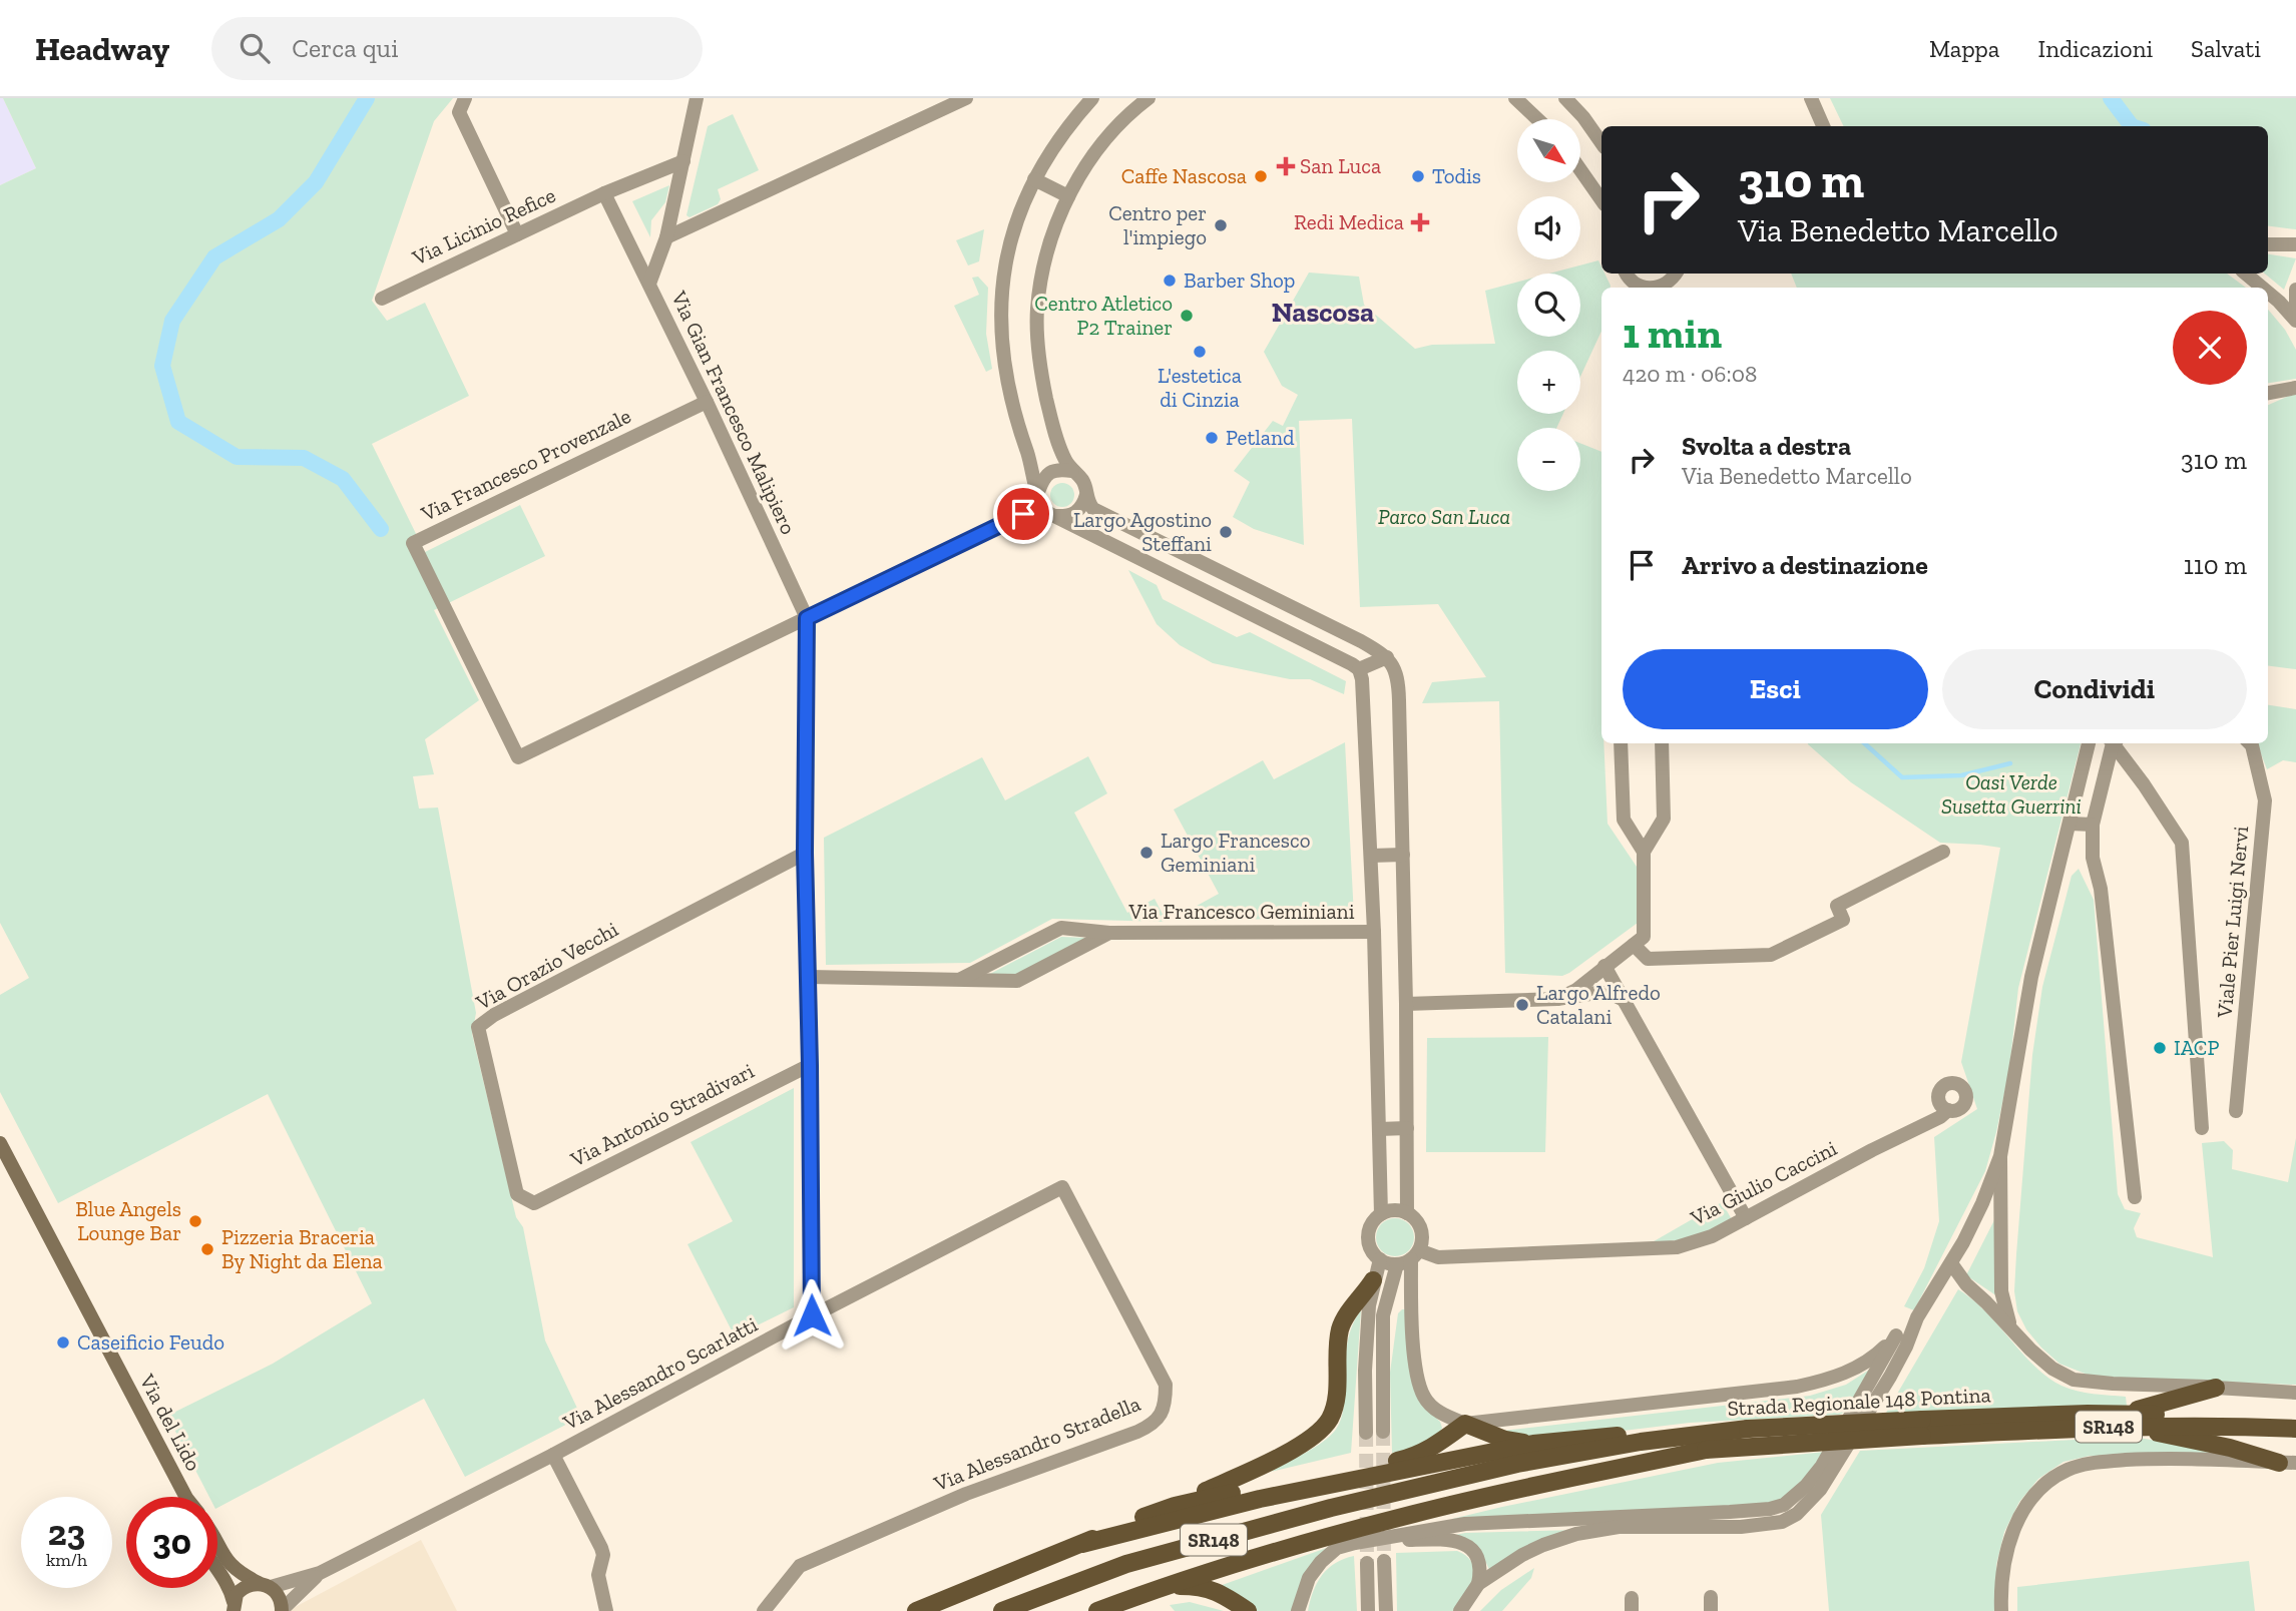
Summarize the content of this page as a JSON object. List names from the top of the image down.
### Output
{
  "streets": {
    "main road": ["Strada Regionale 148 Pontina", "Via del Lido", "SR148"],
    "street": [
      "Via Licinio Refice",
      "Via Gian Francesco Malipiero",
      "Via Francesco Provenzale",
      "Via Francesco Geminiani",
      "Viale Pier Luigi Nervi",
      "Via Orazio Vecchi",
      "Via Antonio Stradivari",
      "Via Giulio Caccini",
      "Via Alessandro Scarlatti",
      "Via Alessandro Stradella"
    ]
  },
  "crossings": [
    ["Via Licinio Refice", "Via Gian Francesco Malipiero"],
    ["Via Gian Francesco Malipiero", "Via Francesco Provenzale"],
    ["Via Orazio Vecchi", "Via Antonio Stradivari"],
    ["Via Alessandro Scarlatti", "Via Alessandro Stradella"]
  ],
  "districts": ["Nascosa"],
  "parks": ["Parco San Luca", "Oasi Verde Susetta Guerrini"],
  "places": {
    "health": ["San Luca", "Redi Medica"],
    "other": [
      "Caffe Nascosa",
      "Todis",
      "Centro per l'impiego",
      "Barber Shop",
      "Centro Atletico P2 Trainer",
      "L'estetica di Cinzia",
      "Petland",
      "Largo Agostino Steffani",
      "Largo Francesco Geminiani",
      "Largo Alfredo Catalani",
      "IACP",
      "Blue Angels Lounge Bar",
      "Pizzeria Braceria By Night da Elena",
      "Caseificio Feudo"
    ]
  },
  "north": "bottom right",
  "page": {
    "header": "Headway",
    "search": "Cerca qui",
    "nav": ["Mappa", "Indicazioni", "Salvati"],
    "map_buttons": ["+", "−"],
    "turn": ["310 m", "Via Benedetto Marcello"],
    "heading": ["1 min", "420 m · 06:08"],
    "list": [
      {
        "name": "Svolta a destra",
        "note": "Via Benedetto Marcello",
        "value": "310 m"
      },
      {
        "name": "Arrivo a destinazione",
        "value": "110 m"
      }
    ],
    "buttons": ["Esci", "Condividi"],
    "speed": "23 km/h",
    "limit": "30"
  }
}
